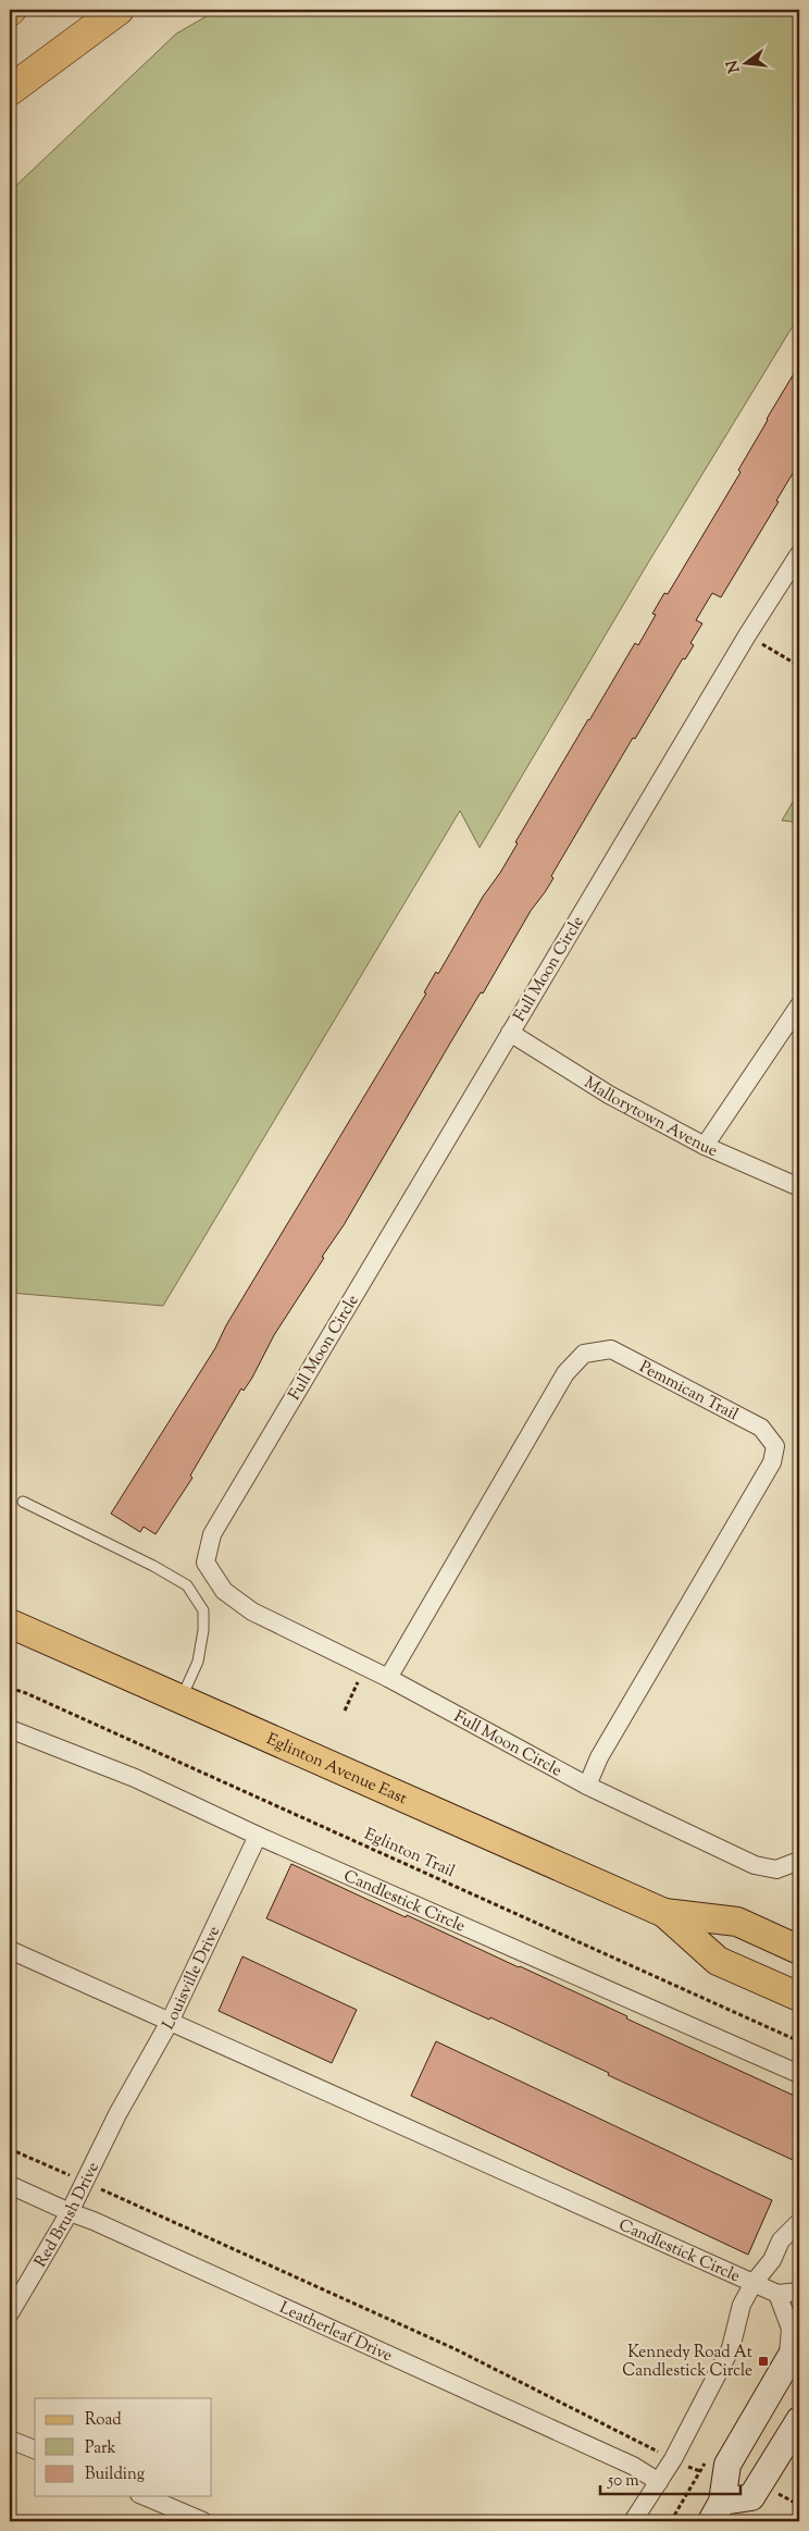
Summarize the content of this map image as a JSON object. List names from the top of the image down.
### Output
{
  "streets": {
    "main road": ["Eglinton Avenue East"],
    "street": [
      "Full Moon Circle",
      "Mallorytown Avenue",
      "Pemmican Trail",
      "Candlestick Circle",
      "Louisville Drive",
      "Red Brush Drive",
      "Leatherleaf Drive"
    ],
    "path": ["Eglinton Trail"]
  },
  "crossings": [
    ["Full Moon Circle", "Mallorytown Avenue"],
    ["Full Moon Circle", "Pemmican Trail"],
    ["Candlestick Circle", "Louisville Drive"],
    ["Louisville Drive", "Red Brush Drive"],
    ["Red Brush Drive", "Leatherleaf Drive"]
  ],
  "places": {
    "transit": ["Kennedy Road At Candlestick Circle"]
  },
  "legend": ["Road", "Park", "Building"],
  "scale_bar": "50 m",
  "north": "left"
}
